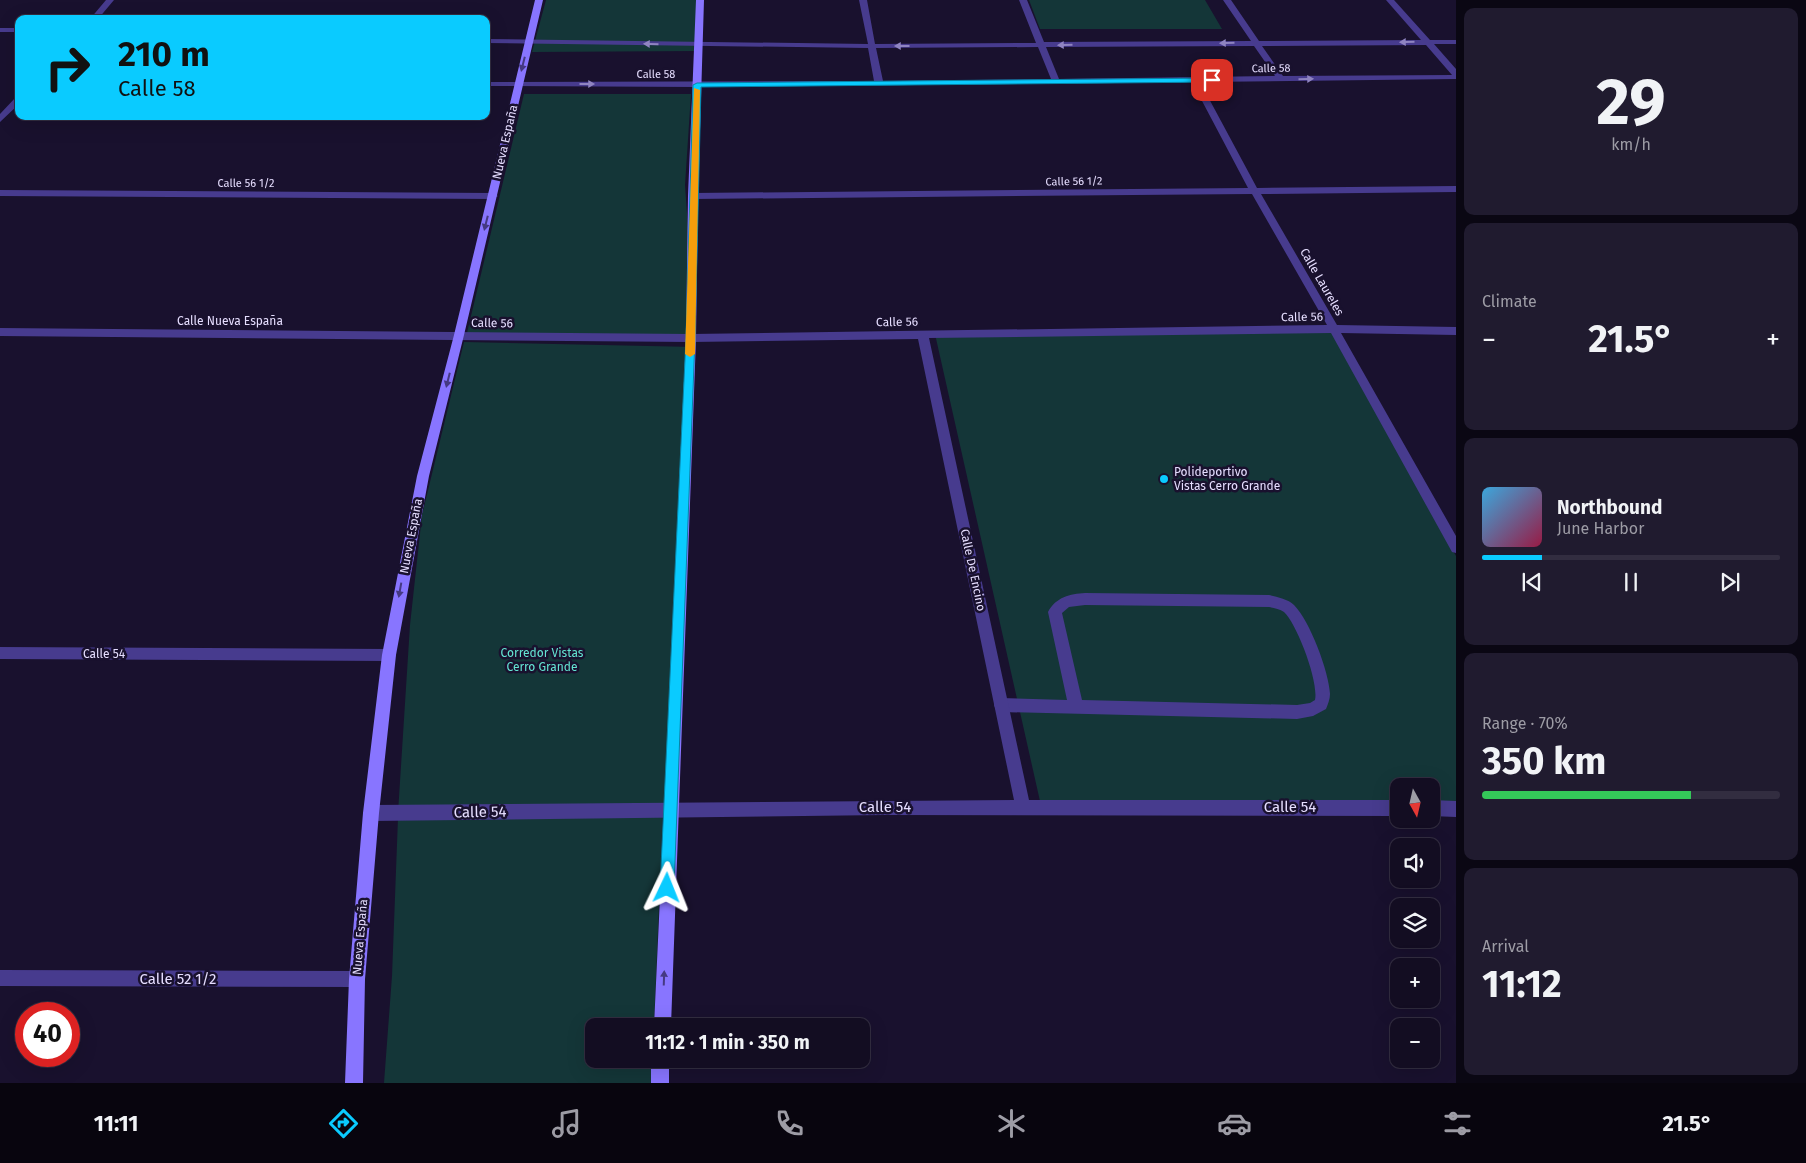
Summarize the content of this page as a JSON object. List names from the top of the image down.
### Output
{
  "streets": {
    "street": [
      "Calle 58",
      "Nueva España",
      "Calle 56 1/2",
      "Calle Laureles",
      "Calle 56",
      "Calle Nueva España",
      "Calle De Encino",
      "Calle 54",
      "Calle 52 1/2"
    ]
  },
  "crossings": [
    ["Calle 58", "Nueva España"],
    ["Calle 58", "Calle Laureles"],
    ["Nueva España", "Calle 56 1/2"],
    ["Nueva España", "Calle 56"],
    ["Nueva España", "Calle Nueva España"],
    ["Nueva España", "Calle 54"],
    ["Nueva España", "Calle 52 1/2"],
    ["Calle 56 1/2", "Calle Laureles"],
    ["Calle Laureles", "Calle 56"],
    ["Calle 56", "Calle Nueva España"],
    ["Calle 56", "Calle De Encino"],
    ["Calle De Encino", "Calle 54"]
  ],
  "one_way": ["Nueva España"],
  "parks": ["Corredor Vistas Cerro Grande"],
  "places": ["Polideportivo Vistas Cerro Grande"],
  "north": "bottom",
  "page": {
    "tile": [
      ["29", "km/h"],
      "Climate",
      ["Range · 70%", "350 km"],
      ["Arrival", "11:12"]
    ],
    "turn": ["210 m", "Calle 58"],
    "heat": ["−", "21.5°", "+"],
    "song": ["Northbound", "June Harbor"],
    "map_buttons": ["+", "−"],
    "limit": "40",
    "trip": "11:12 · 1 min · 350 m",
    "tabs": ["11:11", "21.5°"]
  }
}
